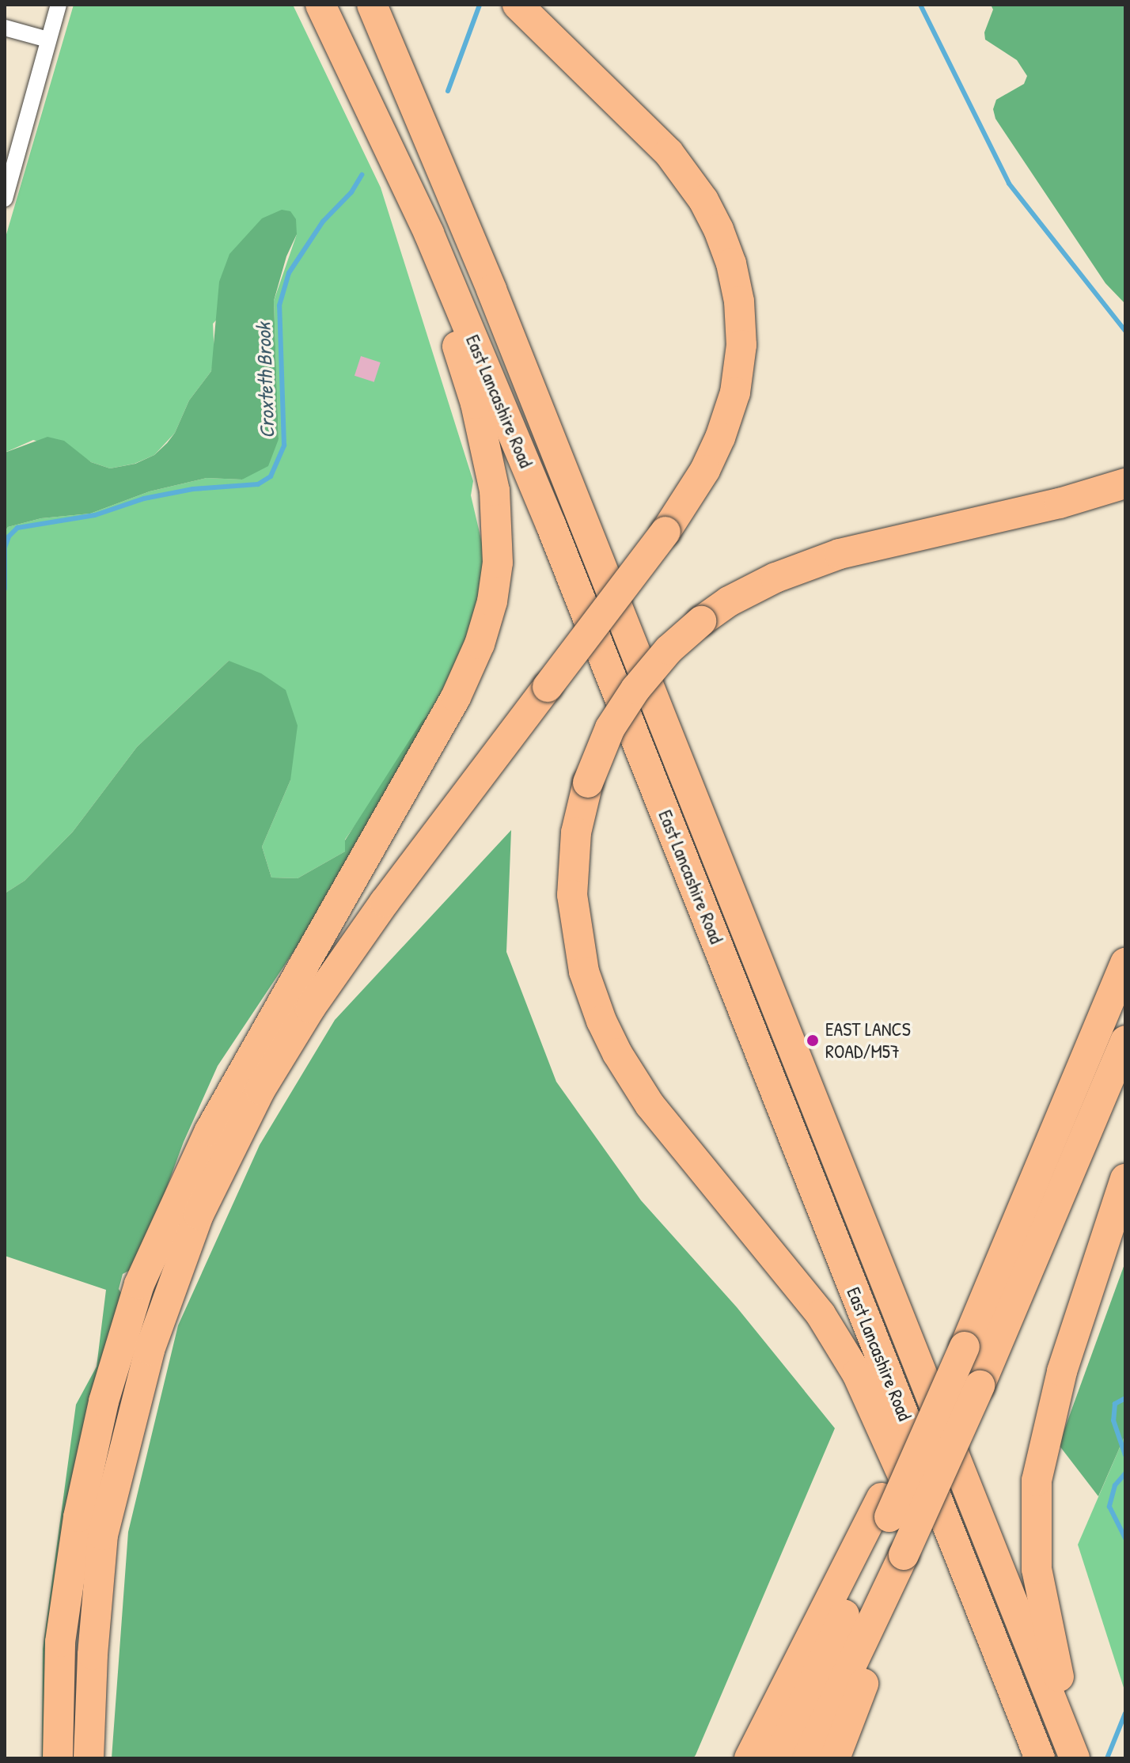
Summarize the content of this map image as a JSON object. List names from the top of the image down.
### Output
{
  "streets": {
    "highway": ["East Lancashire Road"]
  },
  "water": ["Croxteth Brook"],
  "places": ["EAST LANCS ROAD/M57"]
}
